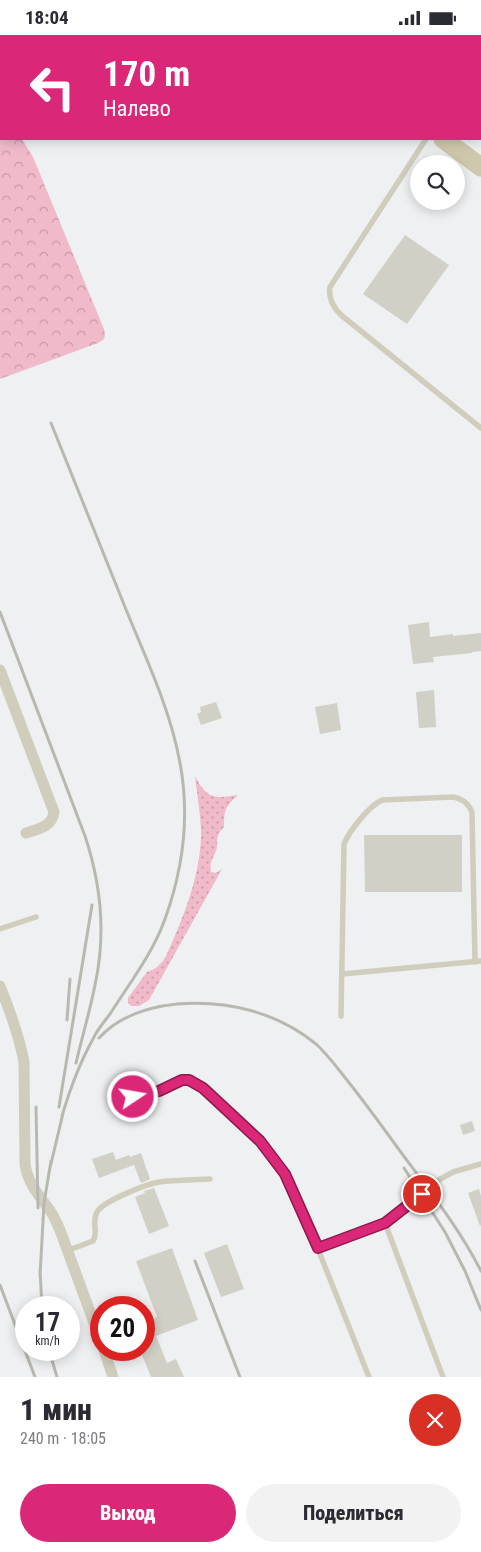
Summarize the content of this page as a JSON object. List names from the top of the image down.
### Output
{
  "page": {
    "status": "18:04",
    "turn": ["170 m", "Налево"],
    "speed": "17 km/h",
    "limit": "20",
    "heading": ["1 мин", "240 m · 18:05"],
    "buttons": ["Выход", "Поделиться"]
  }
}
